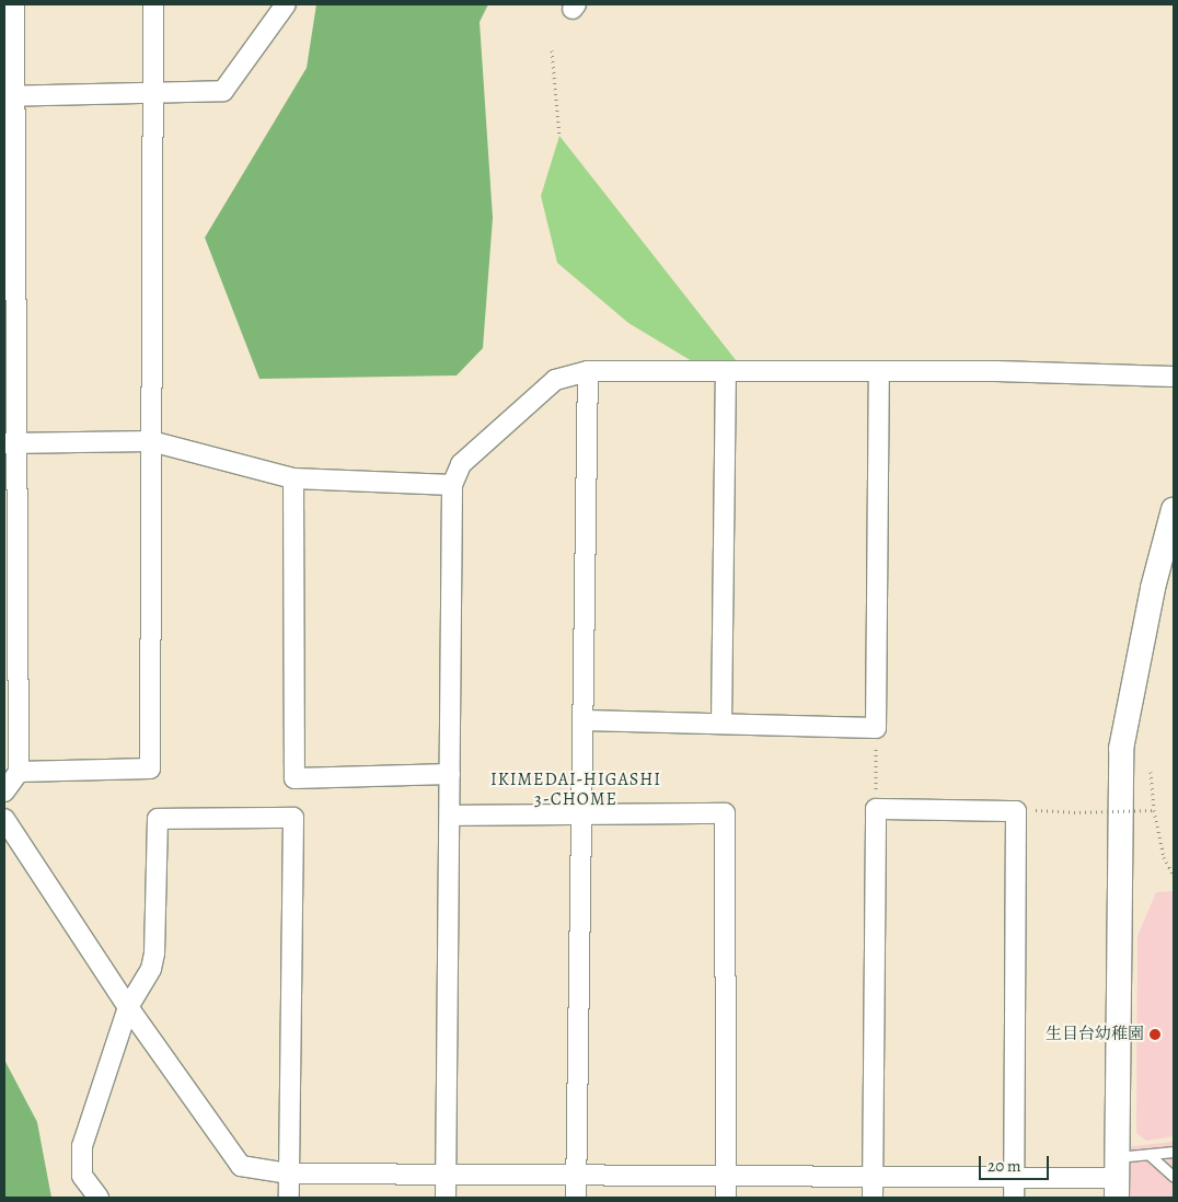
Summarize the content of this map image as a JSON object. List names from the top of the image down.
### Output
{
  "districts": ["IKIMEDAI-HIGASHI 3-CHOME"],
  "places": ["生目台幼稚園"],
  "scale_bar": "20 m"
}
